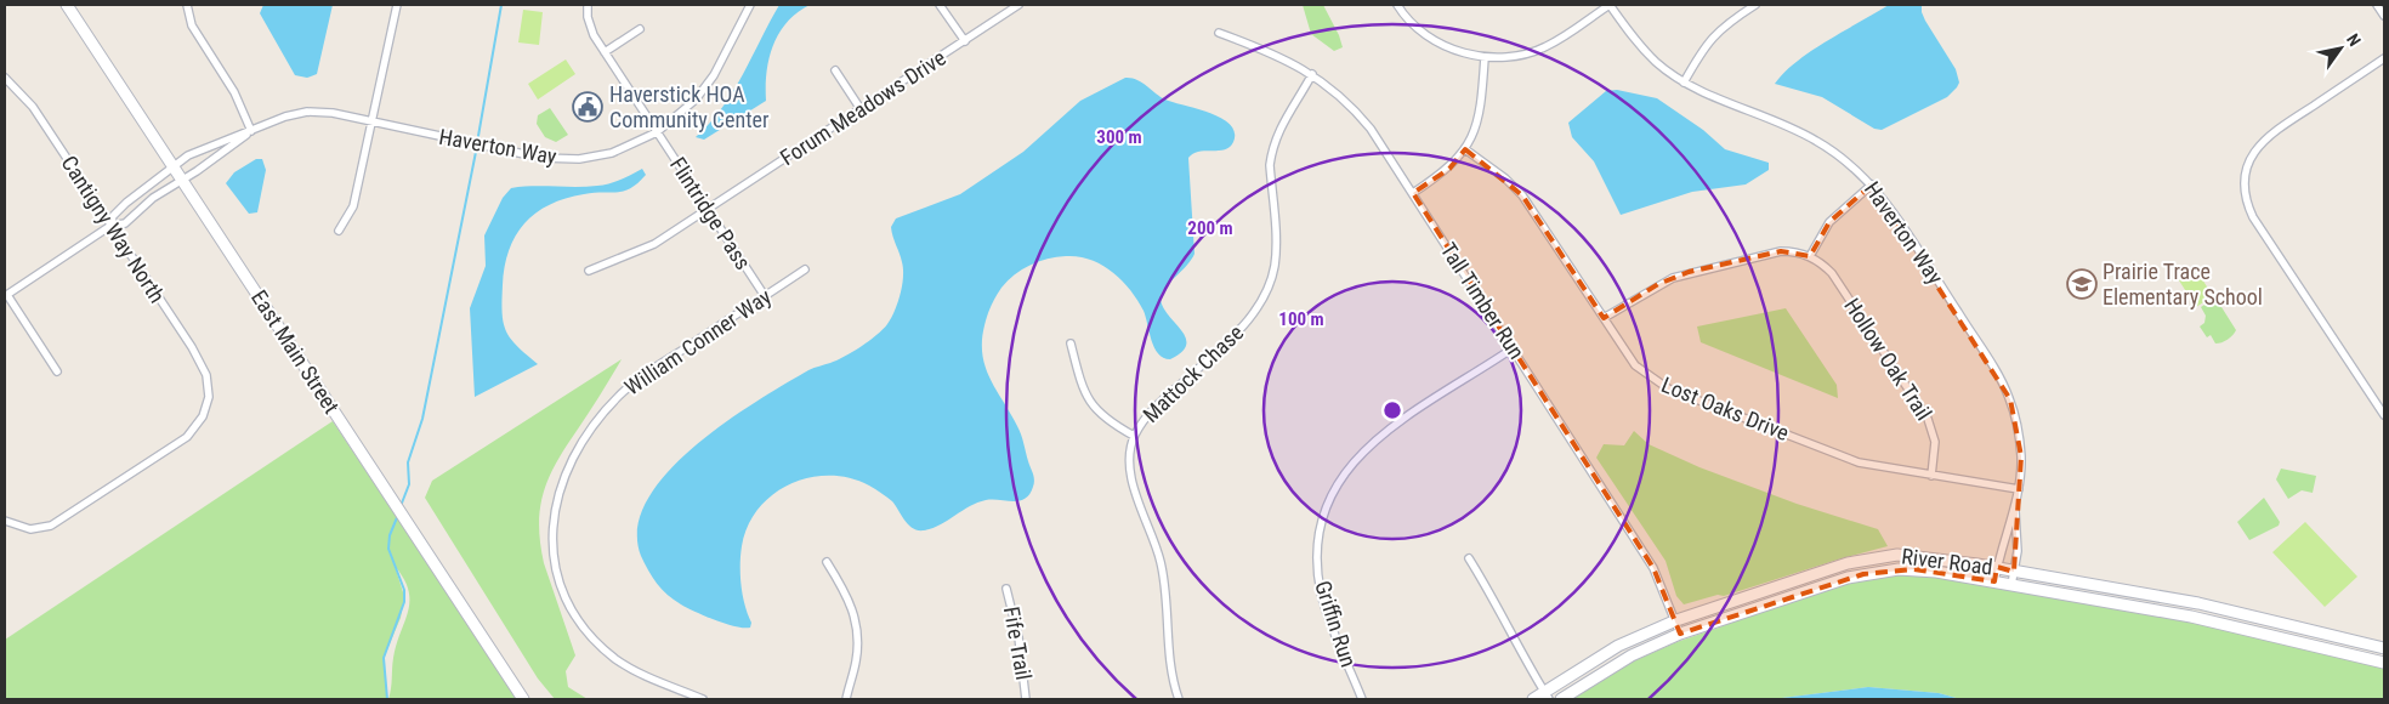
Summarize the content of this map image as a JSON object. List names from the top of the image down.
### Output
{
  "streets": {
    "main road": ["East Main Street", "River Road"],
    "street": [
      "Forum Meadows Drive",
      "Haverton Way",
      "Flintridge Pass",
      "Cantigny Way North",
      "Tall Timber Run",
      "William Conner Way",
      "Hollow Oak Trail",
      "Mattock Chase",
      "Lost Oaks Drive",
      "Griffin Run",
      "Fife Trail"
    ]
  },
  "crossings": [
    ["Forum Meadows Drive", "Flintridge Pass"],
    ["Haverton Way", "Flintridge Pass"],
    ["Haverton Way", "Cantigny Way North"],
    ["Haverton Way", "East Main Street"],
    ["Haverton Way", "Lost Oaks Drive"],
    ["Haverton Way", "River Road"],
    ["Flintridge Pass", "William Conner Way"],
    ["Tall Timber Run", "Mattock Chase"],
    ["Tall Timber Run", "River Road"],
    ["Tall Timber Run", "Griffin Run"],
    ["Hollow Oak Trail", "Lost Oaks Drive"]
  ],
  "places": {
    "public building": ["Haverstick HOA Community Center"],
    "school or university": ["Prairie Trace Elementary School"]
  },
  "north": "top right",
  "rings": ["300 m", "200 m", "100 m"]
}
